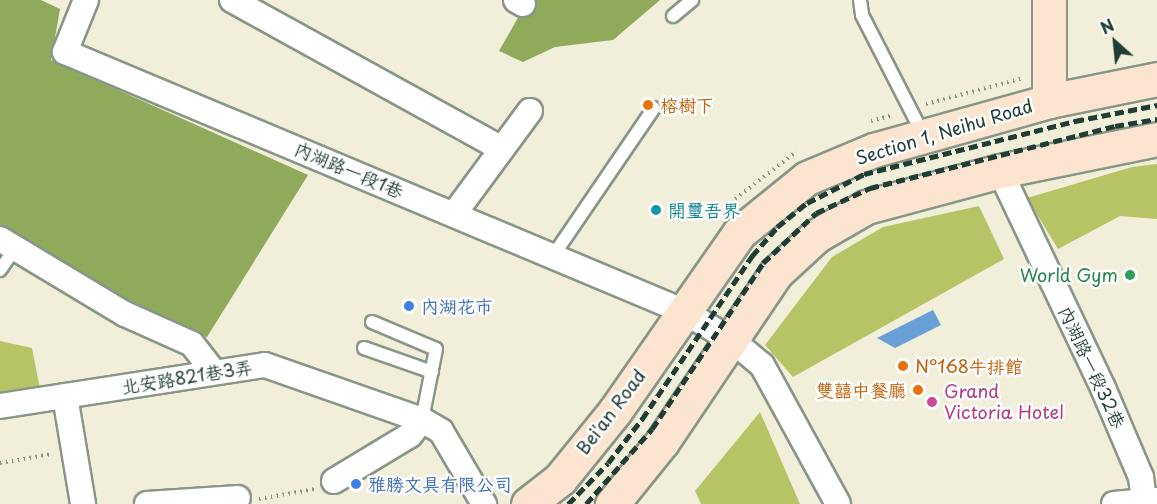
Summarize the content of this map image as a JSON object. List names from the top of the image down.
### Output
{
  "streets": {
    "main road": ["Section 1, Neihu Road", "Bei'an Road"],
    "street": ["內湖路一段1巷", "內湖路一段32巷", "北安路821巷3弄"]
  },
  "crossings": [
    ["Section 1, Neihu Road", "內湖路一段1巷"],
    ["Section 1, Neihu Road", "Bei'an Road"],
    ["內湖路一段1巷", "Bei'an Road"]
  ],
  "places": [
    "榕樹下",
    "開璽吾界",
    "World Gym",
    "內湖花市",
    "N°168牛排館",
    "雙囍中餐廳",
    "Grand Victoria Hotel",
    "雅勝文具有限公司"
  ],
  "north": "top left"
}
